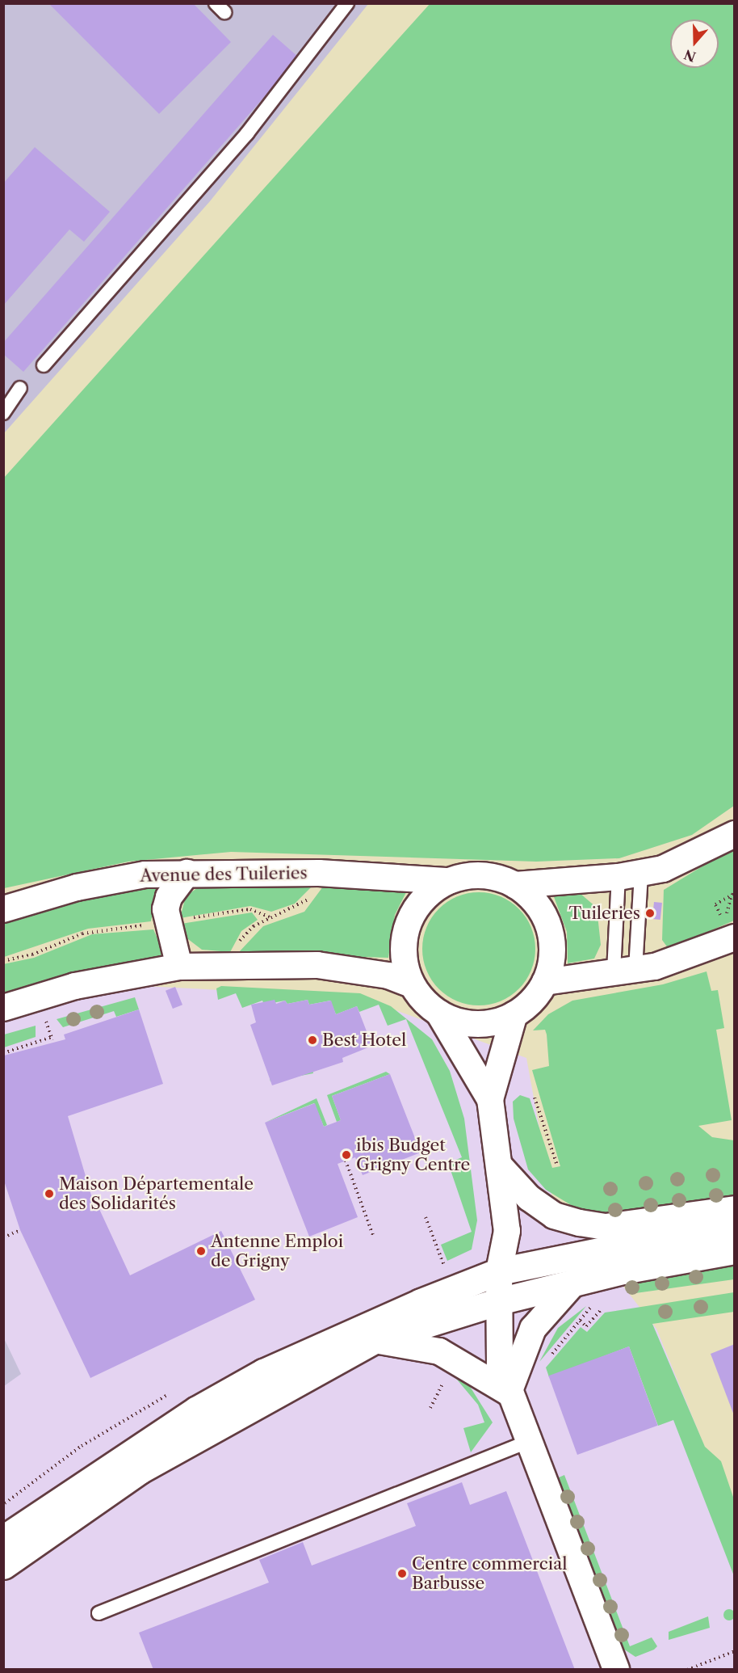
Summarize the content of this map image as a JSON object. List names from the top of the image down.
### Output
{
  "streets": {
    "street": ["Avenue des Tuileries"]
  },
  "places": [
    "Tuileries",
    "Best Hotel",
    "ibis Budget Grigny Centre",
    "Maison Départementale des Solidarités",
    "Antenne Emploi de Grigny",
    "Centre commercial Barbusse"
  ],
  "north": "bottom"
}
